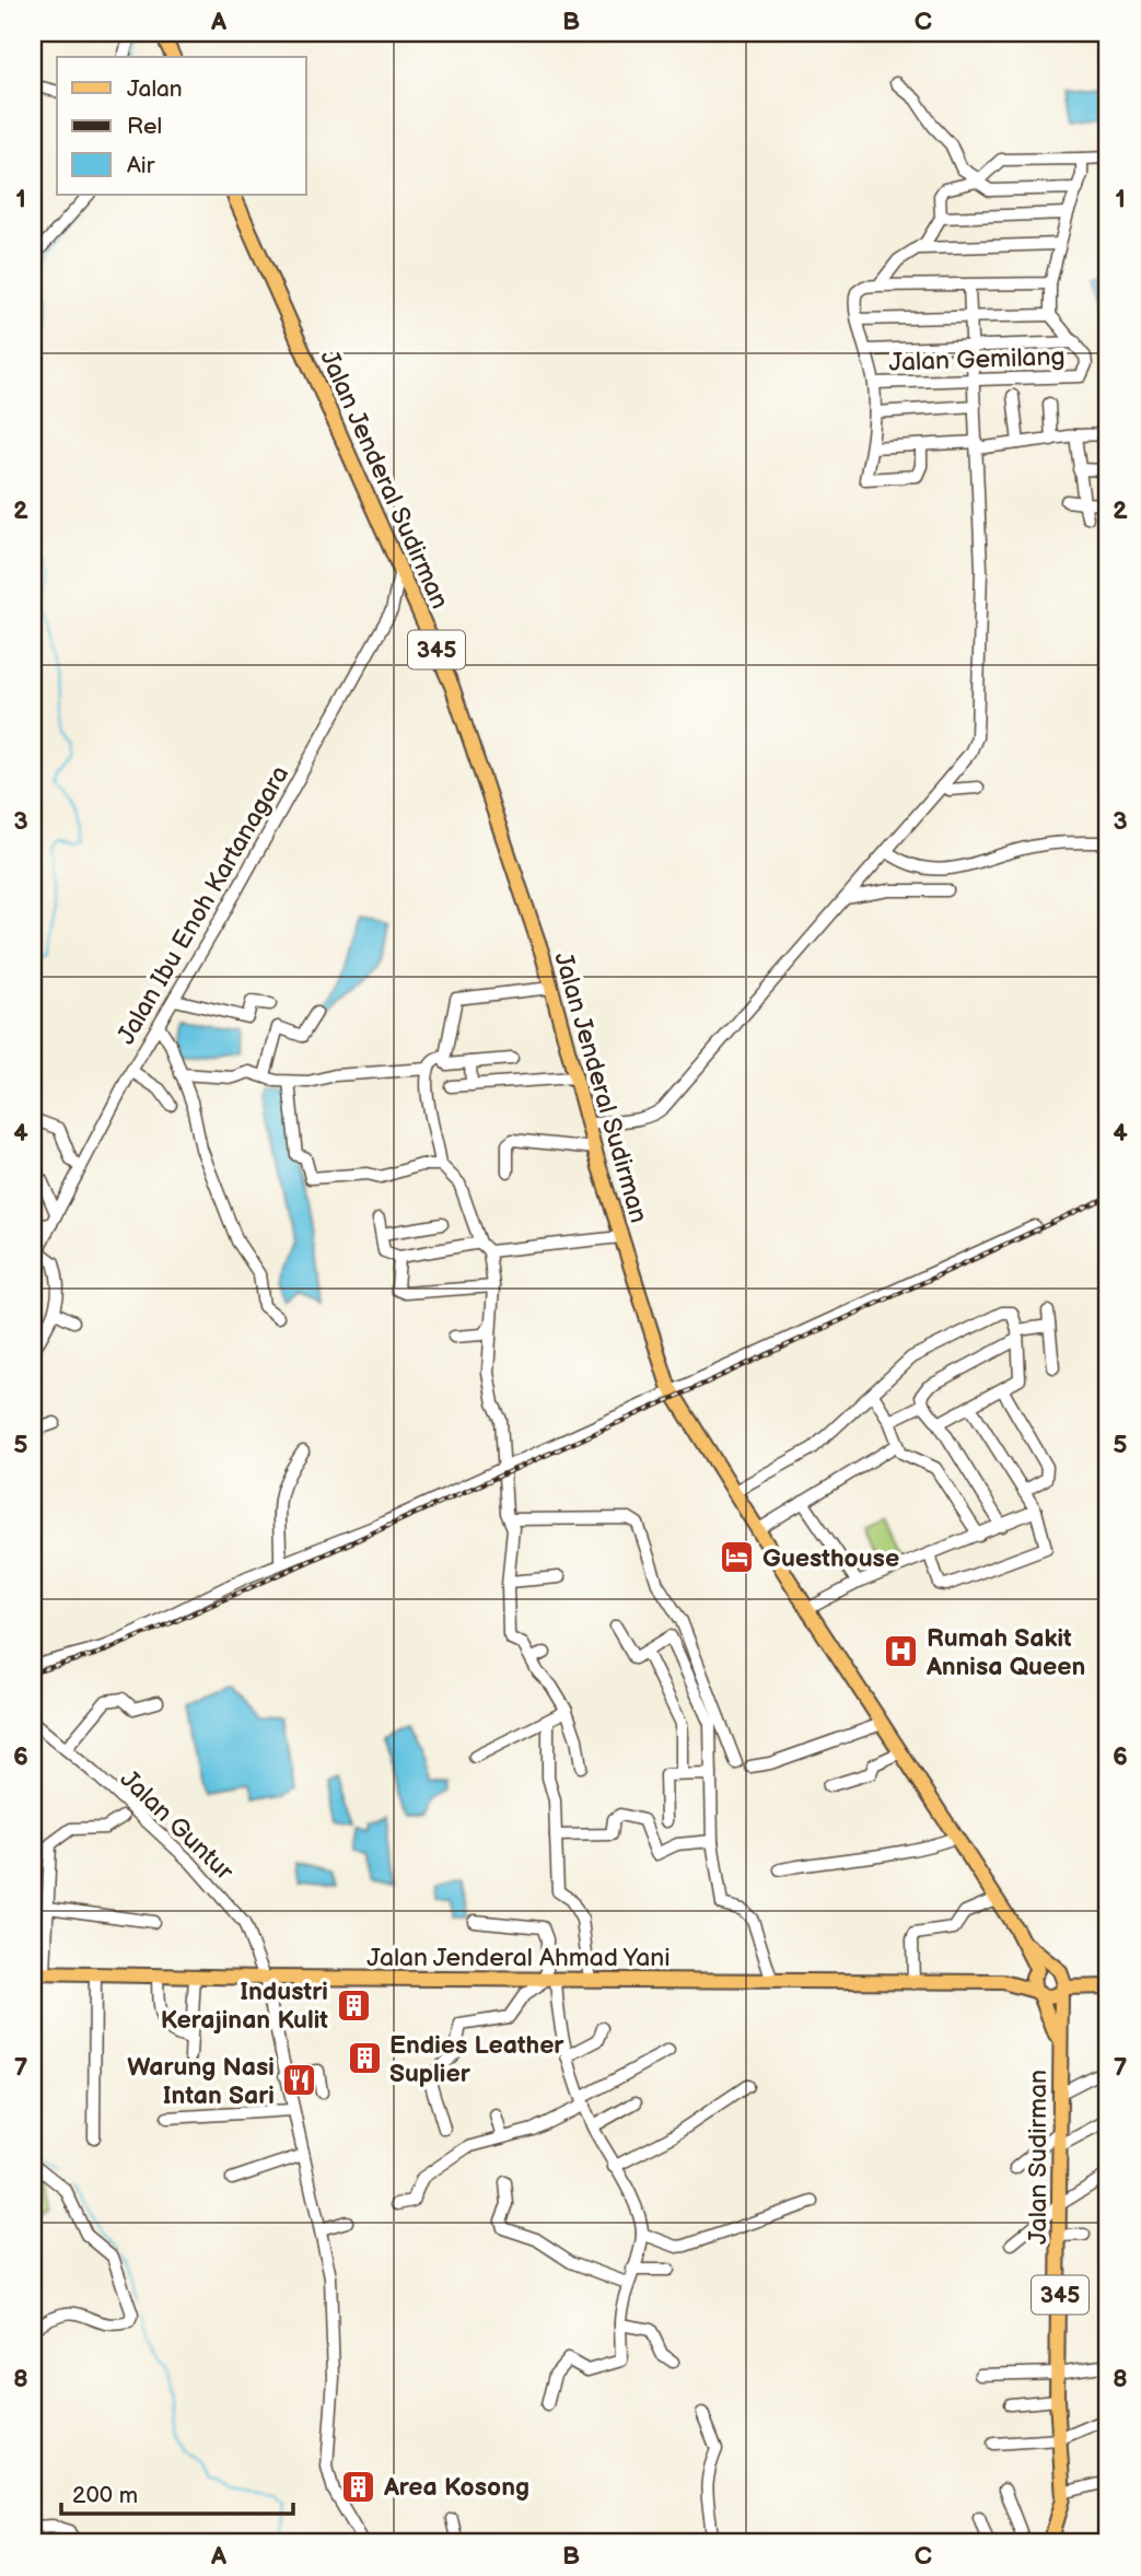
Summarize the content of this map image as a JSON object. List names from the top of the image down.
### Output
{
  "streets": {
    "main road": [
      "Jalan Jenderal Sudirman",
      "345",
      "Jalan Jenderal Ahmad Yani",
      "Jalan Sudirman"
    ],
    "street": ["Jalan Gemilang", "Jalan Ibu Enoh Kartanagara", "Jalan Guntur"]
  },
  "crossings": [
    ["Jalan Jenderal Sudirman", "Jalan Ibu Enoh Kartanagara"],
    ["Jalan Jenderal Sudirman", "Jalan Jenderal Ahmad Yani"],
    ["Jalan Jenderal Sudirman", "Jalan Sudirman"],
    ["Jalan Guntur", "Jalan Jenderal Ahmad Yani"],
    ["Jalan Jenderal Ahmad Yani", "Jalan Sudirman"]
  ],
  "places": {
    "hotel": ["Guesthouse"],
    "hospital": ["Rumah Sakit Annisa Queen"],
    "building": ["Industri Kerajinan Kulit", "Endies Leather Suplier", "Area Kosong"],
    "restaurant": ["Warung Nasi Intan Sari"]
  },
  "legend": ["Jalan", "Rel", "Air"],
  "scale_bar": "200 m",
  "grid": {
    "columns": ["A", "B", "C"],
    "rows": [
      "1",
      "2",
      "3",
      "4",
      "5",
      "6",
      "7",
      "8"
    ]
  }
}
